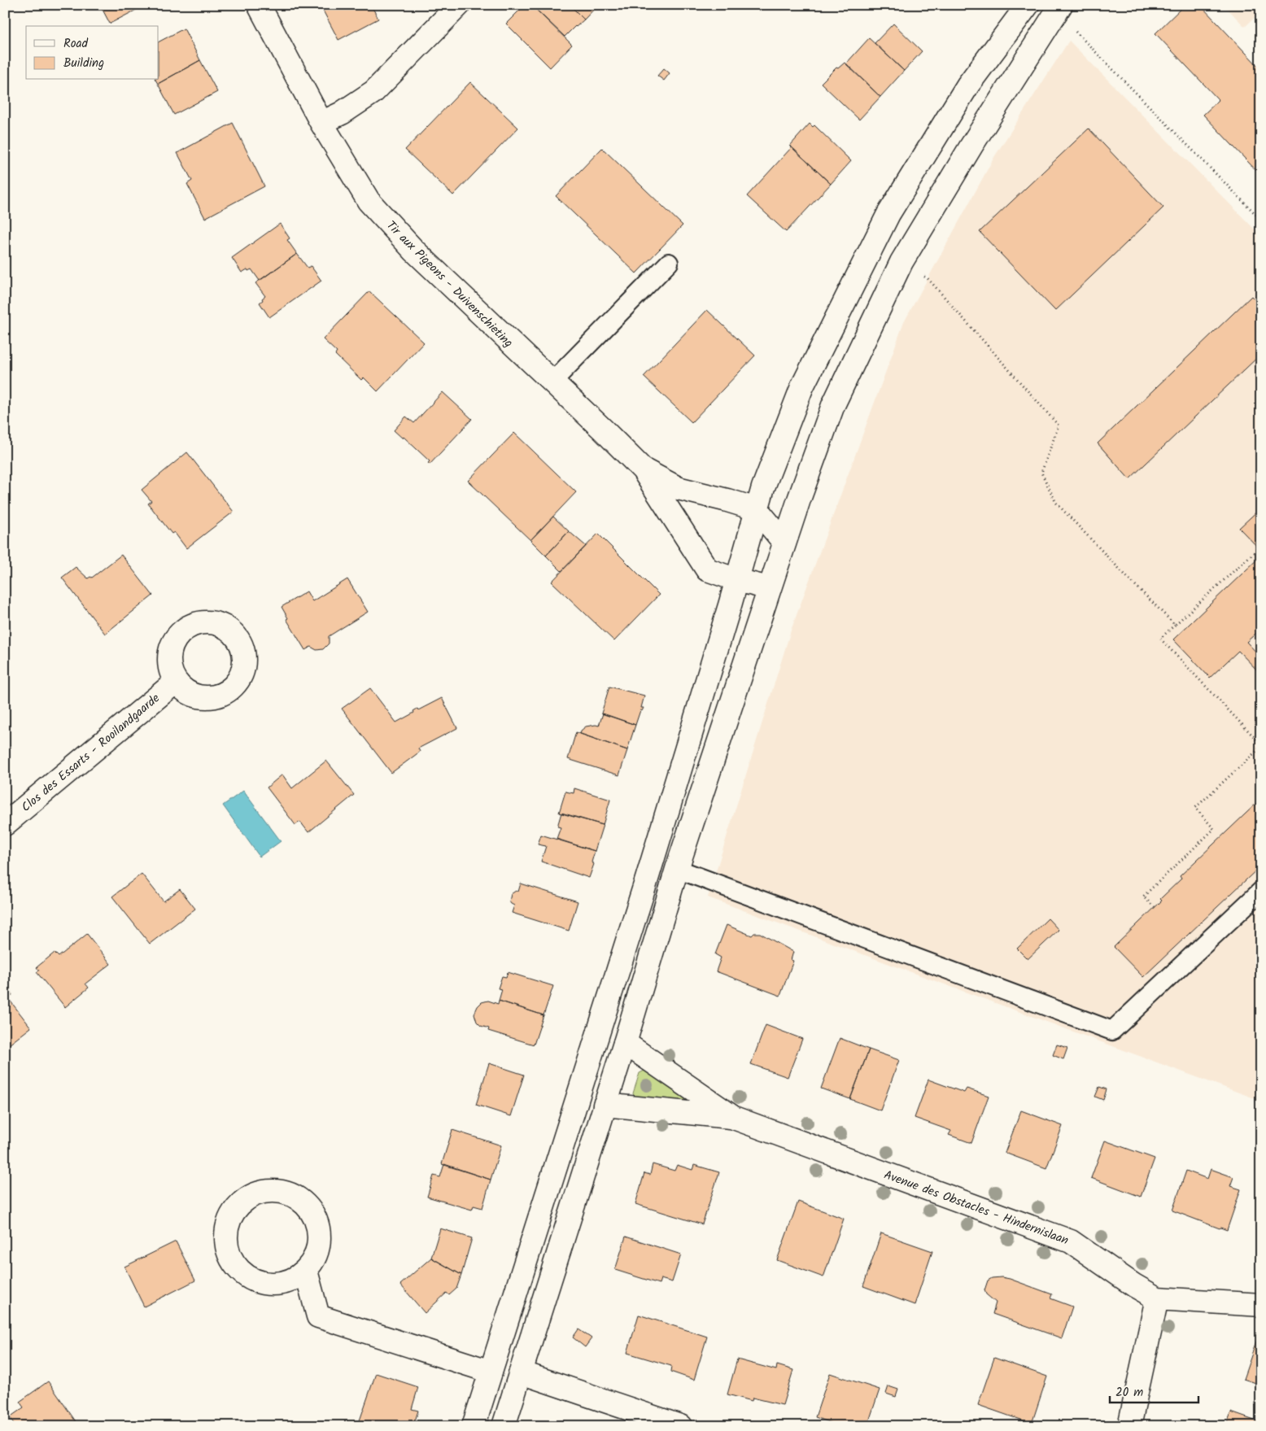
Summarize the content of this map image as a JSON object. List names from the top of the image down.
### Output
{
  "streets": {
    "street": ["Tir aux Pigeons - Duivenschieting", "Clos des Essarts - Rooilandgaarde", "Avenue des Obstacles - Hindernislaan"]
  },
  "legend": ["Road", "Building"],
  "scale_bar": "20 m"
}
